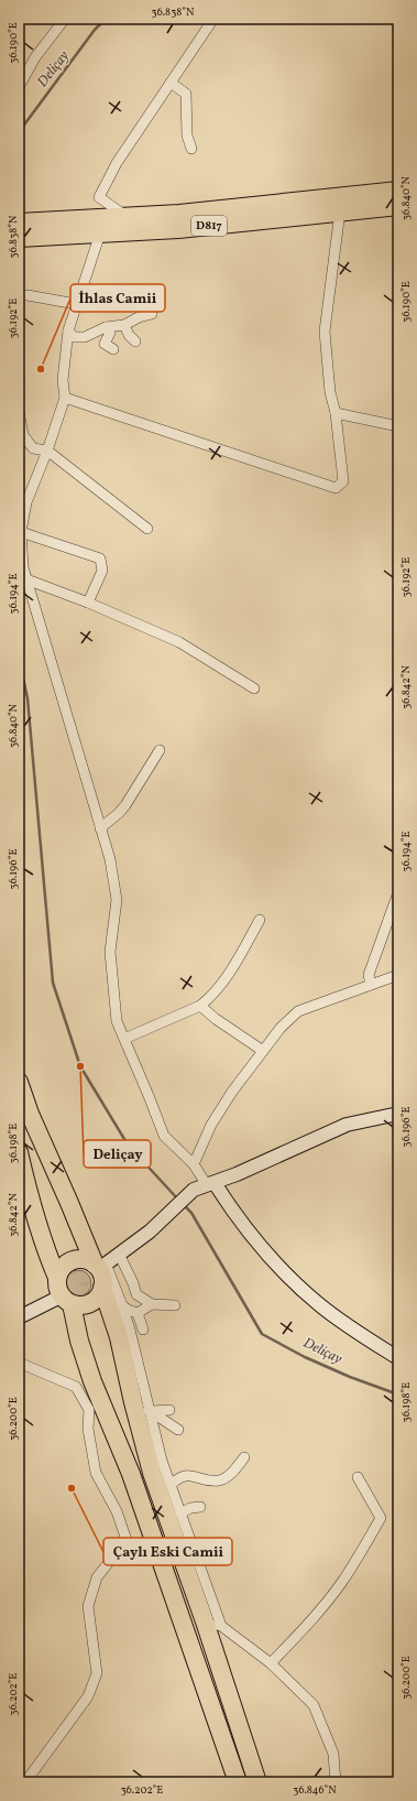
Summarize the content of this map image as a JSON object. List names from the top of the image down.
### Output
{
  "streets": {
    "highway": ["D817"]
  },
  "water": ["Deliçay"],
  "places": ["İhlas Camii", "Deliçay", "Çaylı Eski Camii"],
  "coordinates": [
    "36.838°N",
    "36.190°E",
    "36.840°N",
    "36.192°E",
    "36.194°E",
    "36.842°N",
    "36.196°E",
    "36.198°E",
    "36.200°E",
    "36.202°E",
    "36.846°N"
  ]
}
